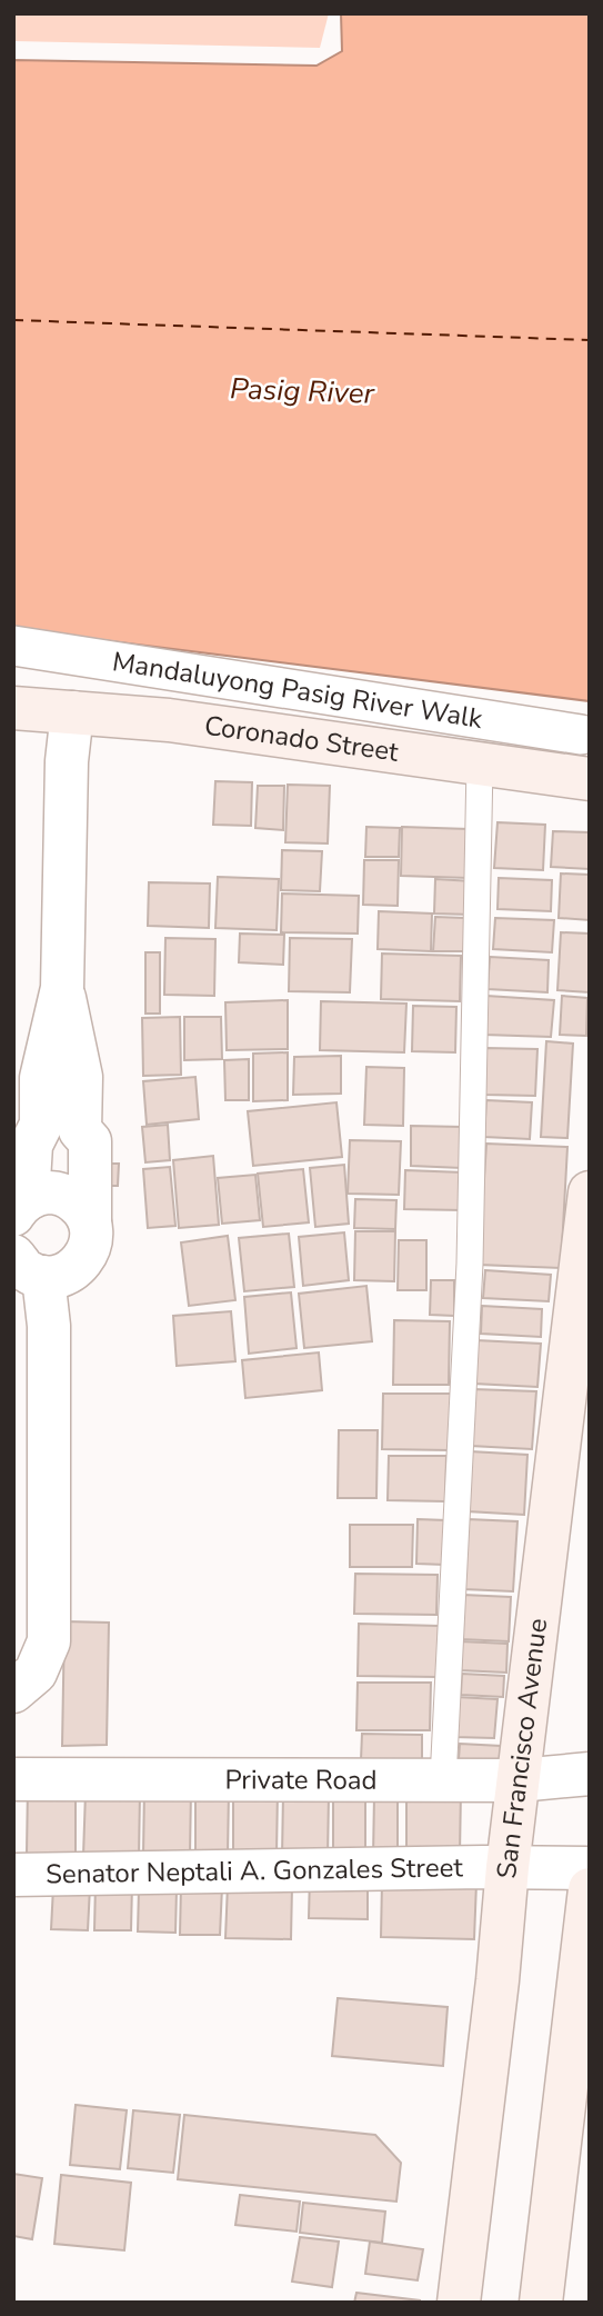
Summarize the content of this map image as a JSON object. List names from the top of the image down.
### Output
{
  "streets": {
    "main road": ["Coronado Street", "San Francisco Avenue"],
    "street": ["Mandaluyong Pasig River Walk", "Private Road", "Senator Neptali A. Gonzales Street"]
  },
  "crossings": [
    ["San Francisco Avenue", "Private Road"],
    ["San Francisco Avenue", "Senator Neptali A. Gonzales Street"]
  ],
  "water": ["Pasig River"]
}
